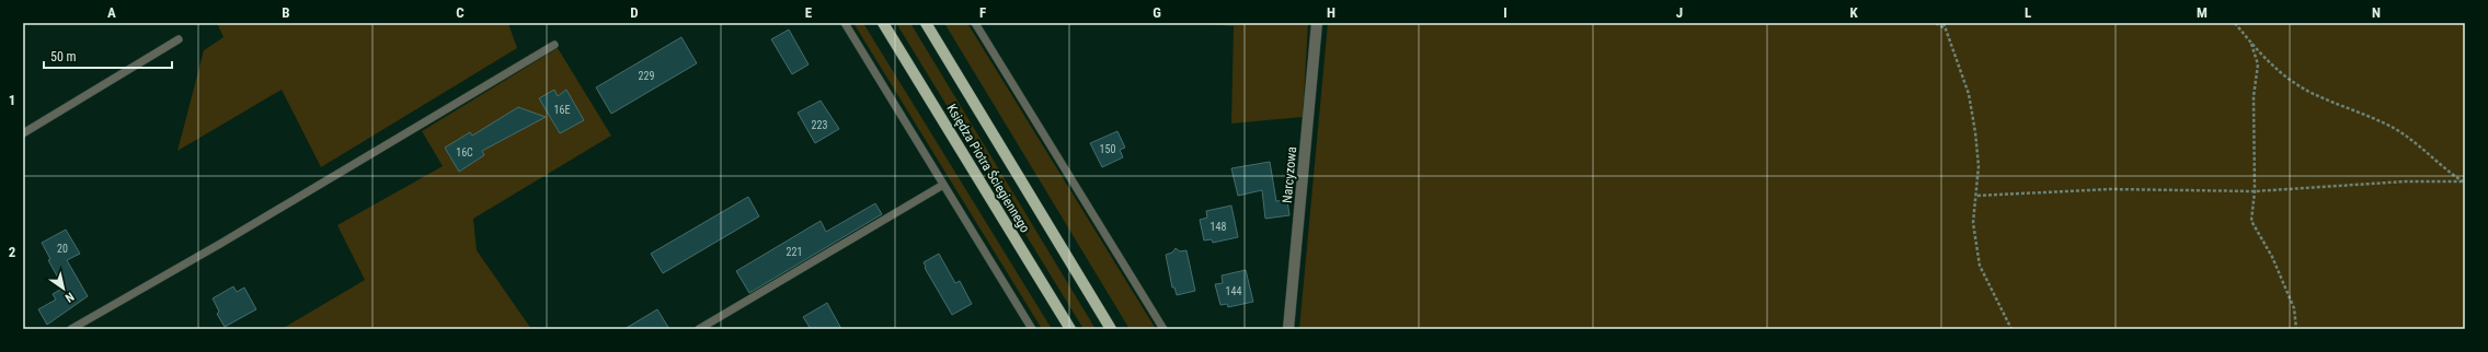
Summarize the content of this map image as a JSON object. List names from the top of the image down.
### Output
{
  "streets": {
    "main road": ["Księdza Piotra Ściegiennego"],
    "street": ["Narcyzowa"]
  },
  "house_numbers": [
    "229",
    "16E",
    "223",
    "150",
    "16C",
    "148",
    "20",
    "221",
    "144"
  ],
  "scale_bar": "50 m",
  "north": "bottom right",
  "grid": {
    "columns": [
      "A",
      "B",
      "C",
      "D",
      "E",
      "F",
      "G",
      "H",
      "I",
      "J",
      "K",
      "L",
      "M",
      "N"
    ],
    "rows": ["1", "2"]
  }
}
